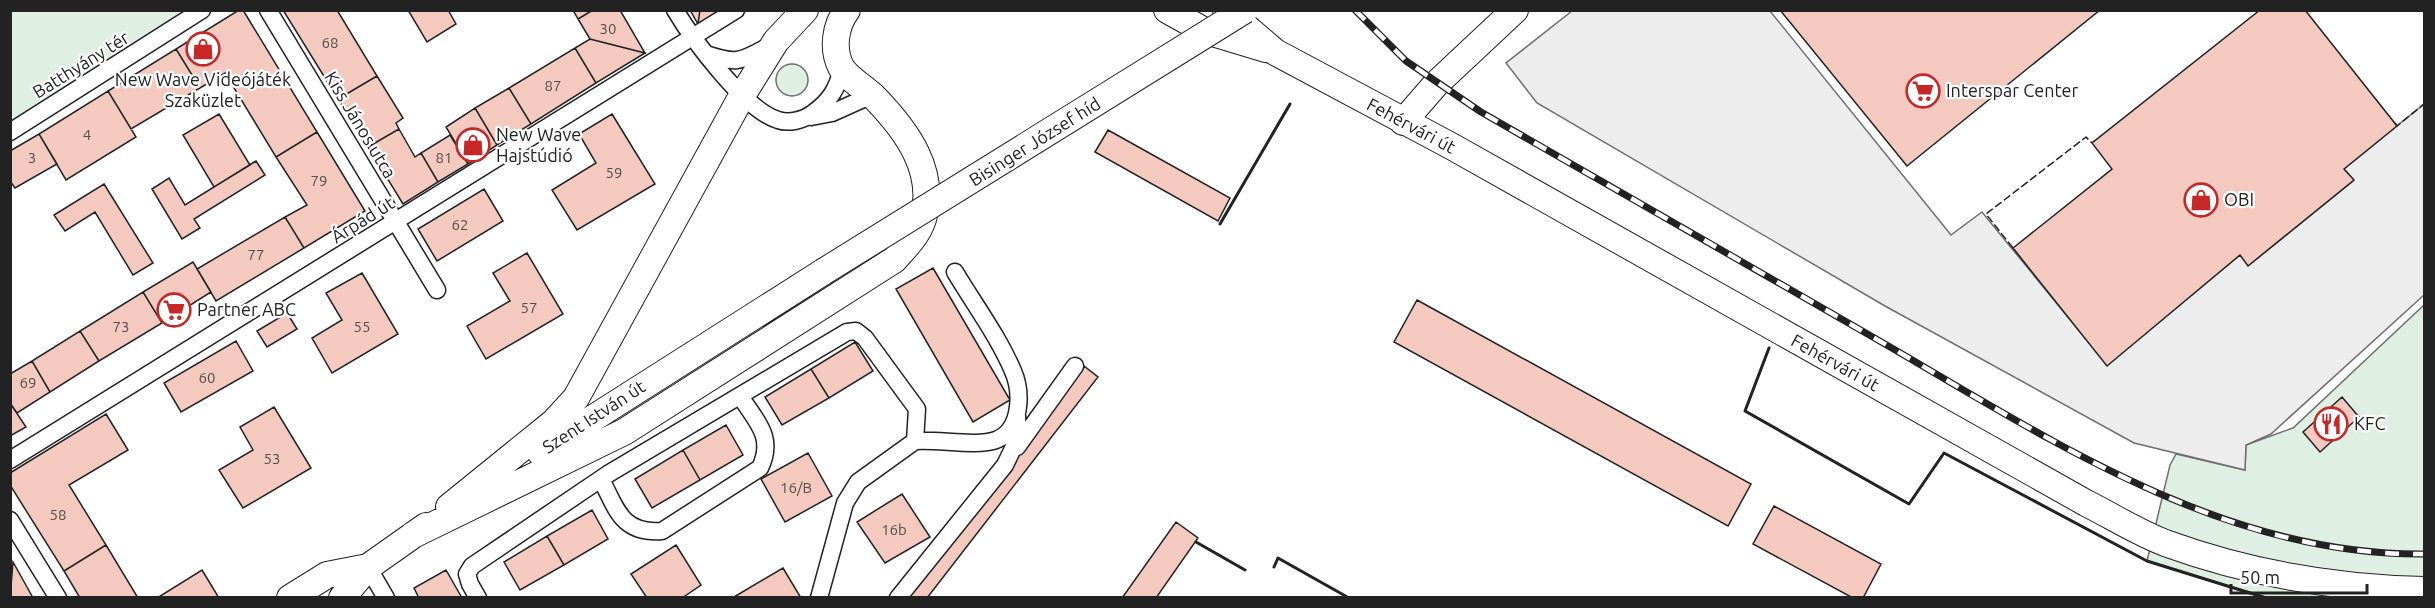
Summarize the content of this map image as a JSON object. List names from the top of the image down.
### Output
{
  "streets": {
    "main road": ["Fehérvári út", "Bisinger József híd", "Szent István út"],
    "street": ["Batthyány tér", "Kiss János utca", "Árpád út"]
  },
  "crossings": [
    ["Kiss János utca", "Árpád út"],
    ["Bisinger József híd", "Szent István út"]
  ],
  "places": {
    "shop": ["New Wave Videójáték Szaküzlet", "New Wave Hajstúdió", "OBI"],
    "supermarket": ["Interspar Center", "Partner ABC"],
    "restaurant": ["KFC"]
  },
  "house_numbers": [
    "30",
    "68",
    "87",
    "4",
    "3",
    "81",
    "59",
    "79",
    "62",
    "77",
    "57",
    "73",
    "55",
    "60",
    "69",
    "53",
    "16/B",
    "58",
    "16b"
  ],
  "scale_bar": "50 m"
}
